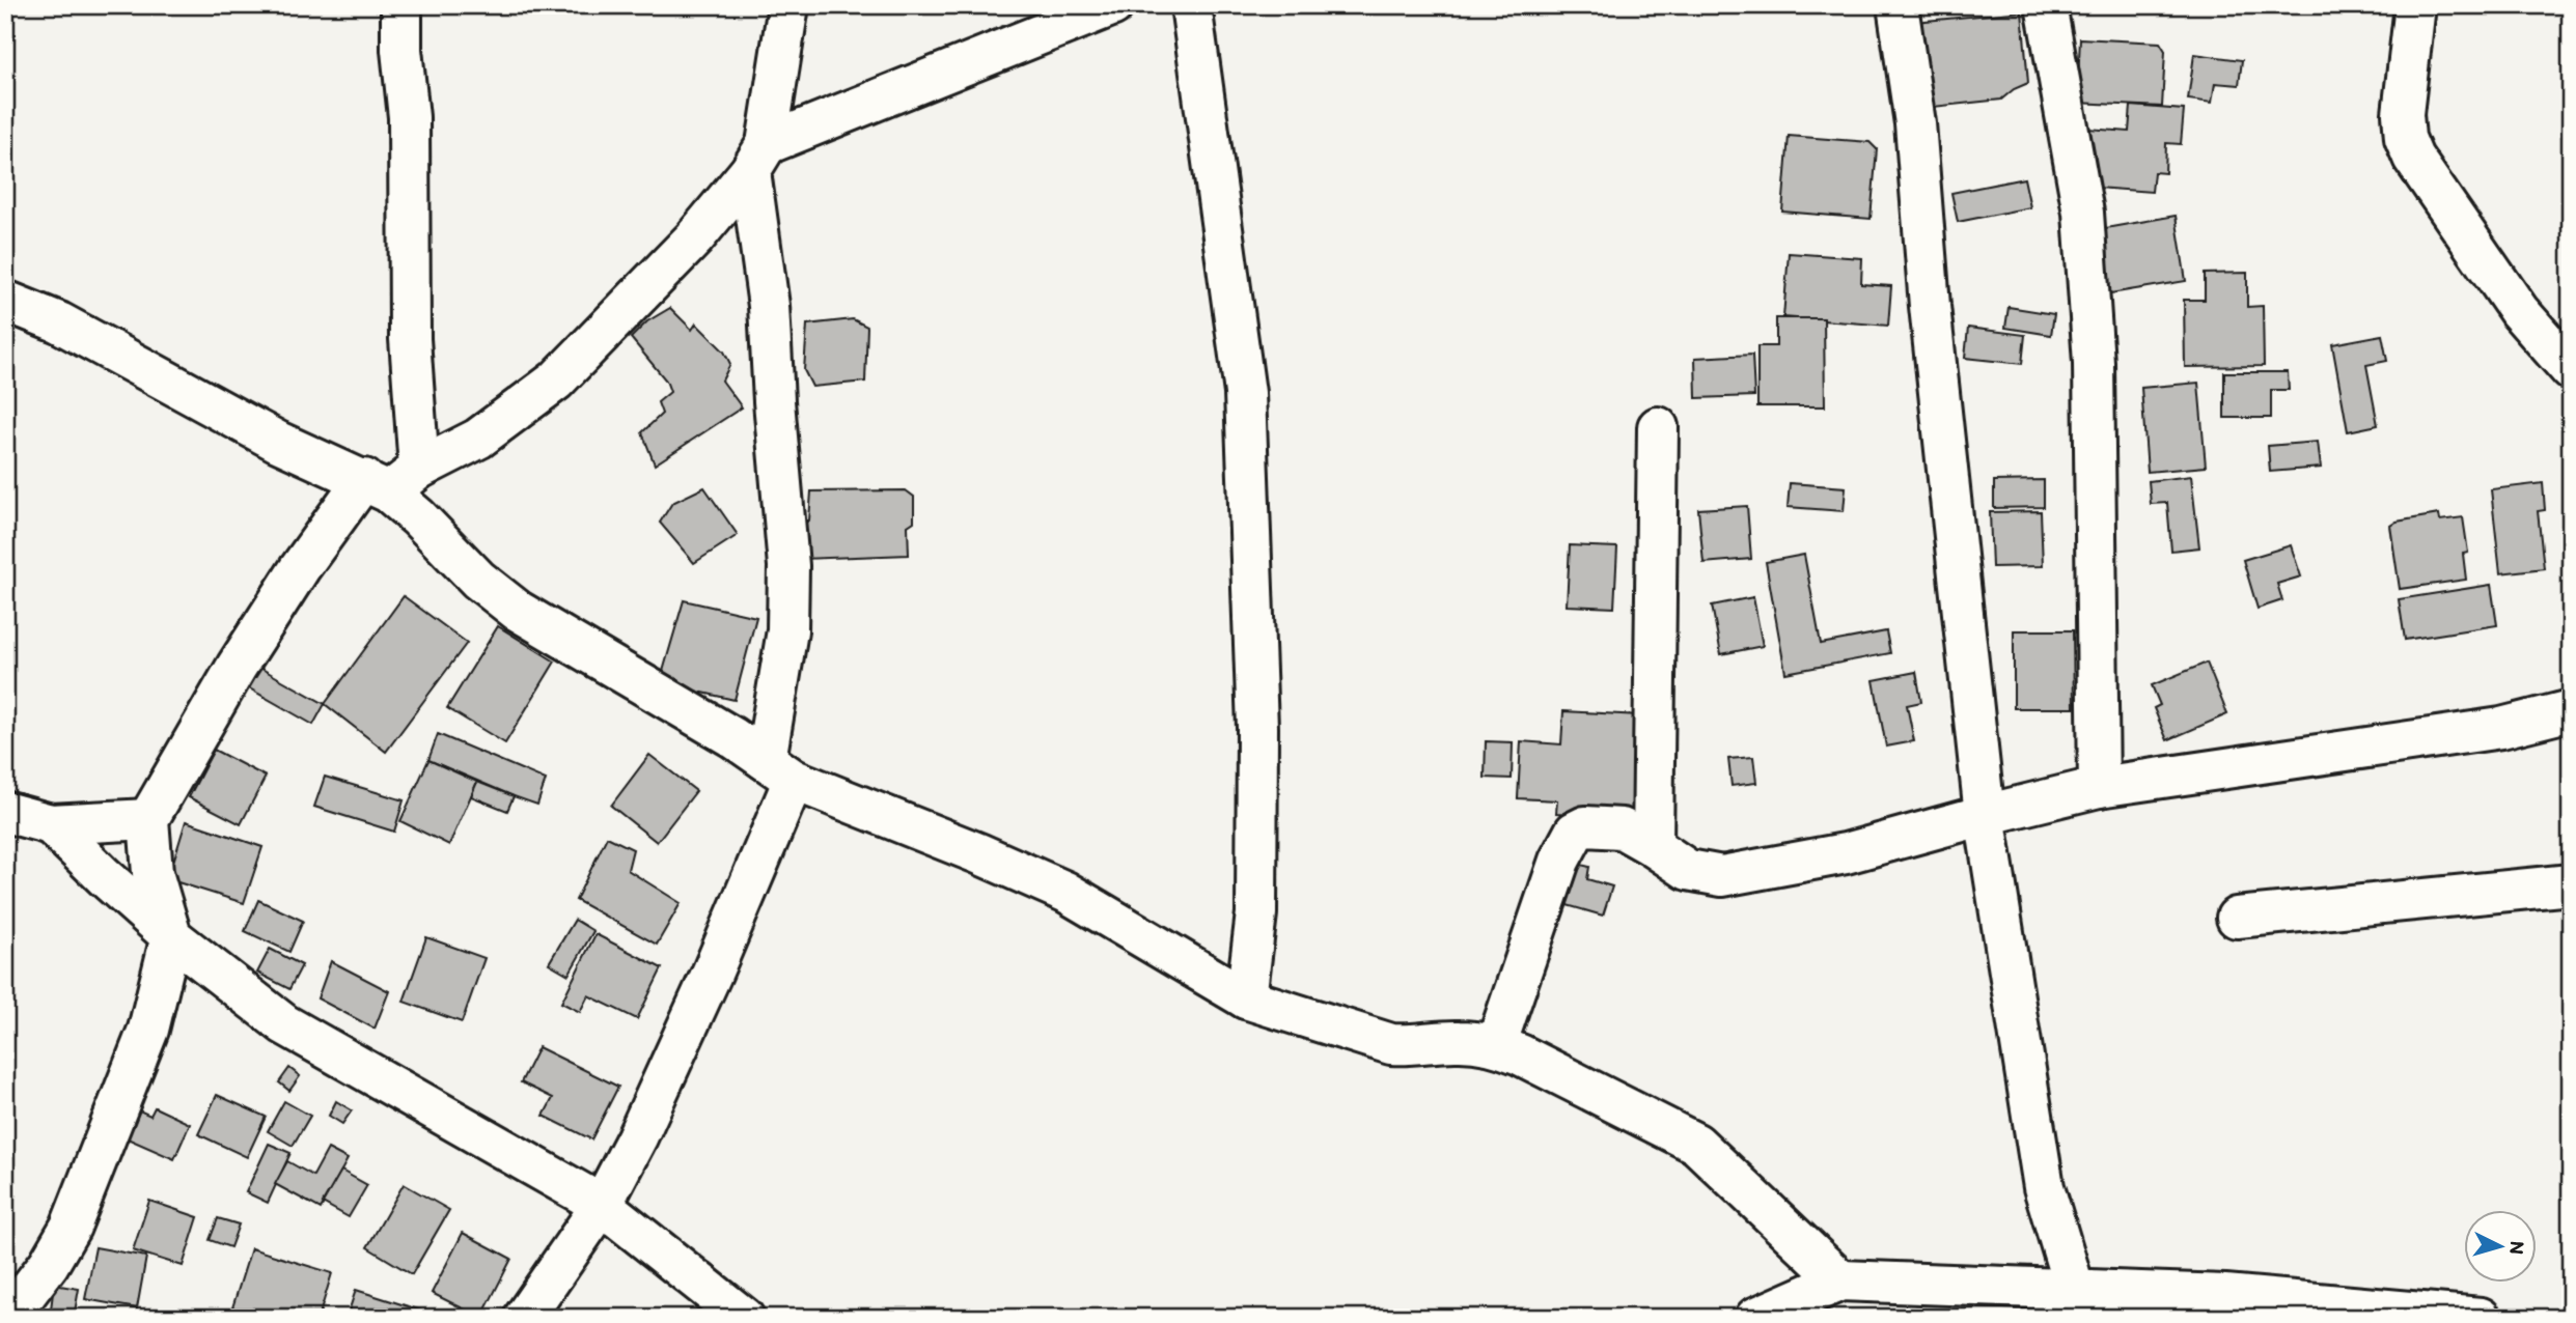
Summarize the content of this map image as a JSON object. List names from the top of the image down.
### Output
{
  "north": "right"
}
